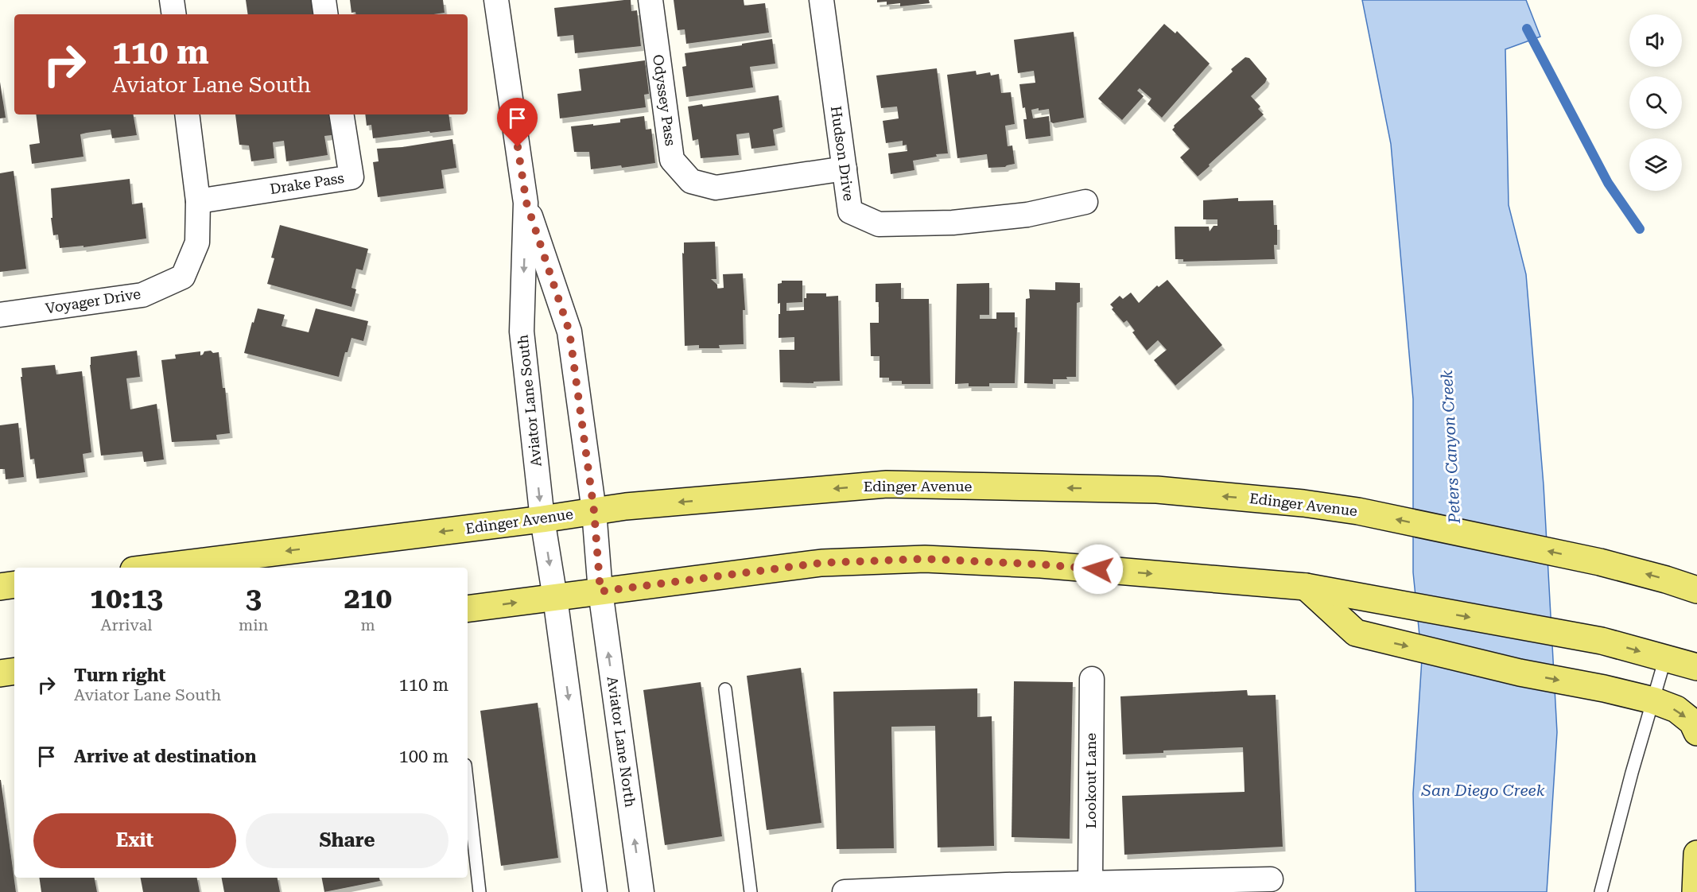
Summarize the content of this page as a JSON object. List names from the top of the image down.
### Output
{
  "streets": {
    "main road": ["Edinger Avenue"],
    "street": [
      "Odyssey Pass",
      "Hudson Drive",
      "Drake Pass",
      "Voyager Drive",
      "Aviator Lane South",
      "Aviator Lane North",
      "Lookout Lane"
    ]
  },
  "crossings": [
    ["Odyssey Pass", "Hudson Drive"],
    ["Drake Pass", "Voyager Drive"],
    ["Aviator Lane South", "Edinger Avenue"],
    ["Aviator Lane South", "Aviator Lane North"]
  ],
  "water": ["Peters Canyon Creek", "San Diego Creek"],
  "page": {
    "turn": ["110 m", "Aviator Lane South"],
    "eta": [
      "10:13",
      "Arrival",
      "3",
      "min",
      "210",
      "m"
    ],
    "list": [
      {
        "name": "Turn right",
        "note": "Aviator Lane South",
        "value": "110 m"
      },
      {
        "name": "Arrive at destination",
        "value": "100 m"
      }
    ],
    "buttons": ["Exit", "Share"]
  }
}
